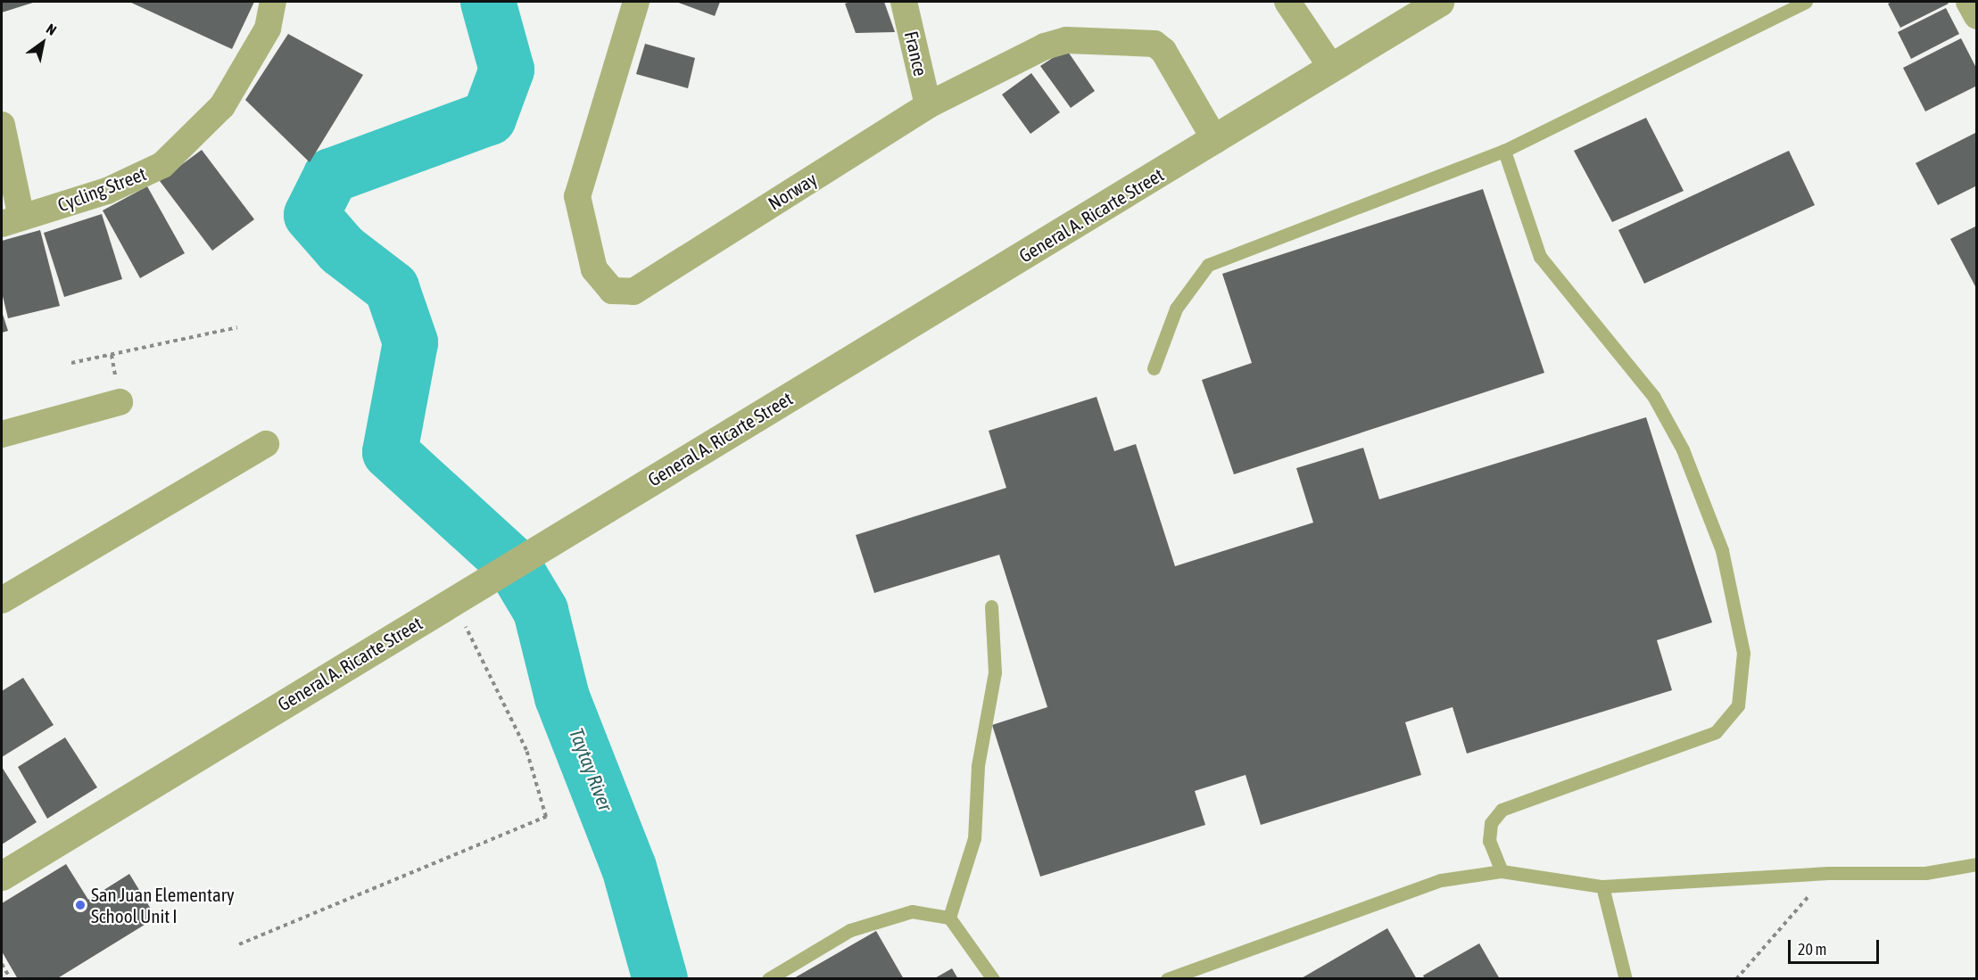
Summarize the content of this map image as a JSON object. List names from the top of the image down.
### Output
{
  "streets": {
    "street": [
      "France",
      "Cycling Street",
      "Norway",
      "General A. Ricarte Street"
    ]
  },
  "crossings": [
    ["France", "Norway"],
    ["Norway", "General A. Ricarte Street"]
  ],
  "water": ["Taytay River"],
  "places": ["San Juan Elementary School Unit I"],
  "scale_bar": "20 m",
  "north": "top right"
}
